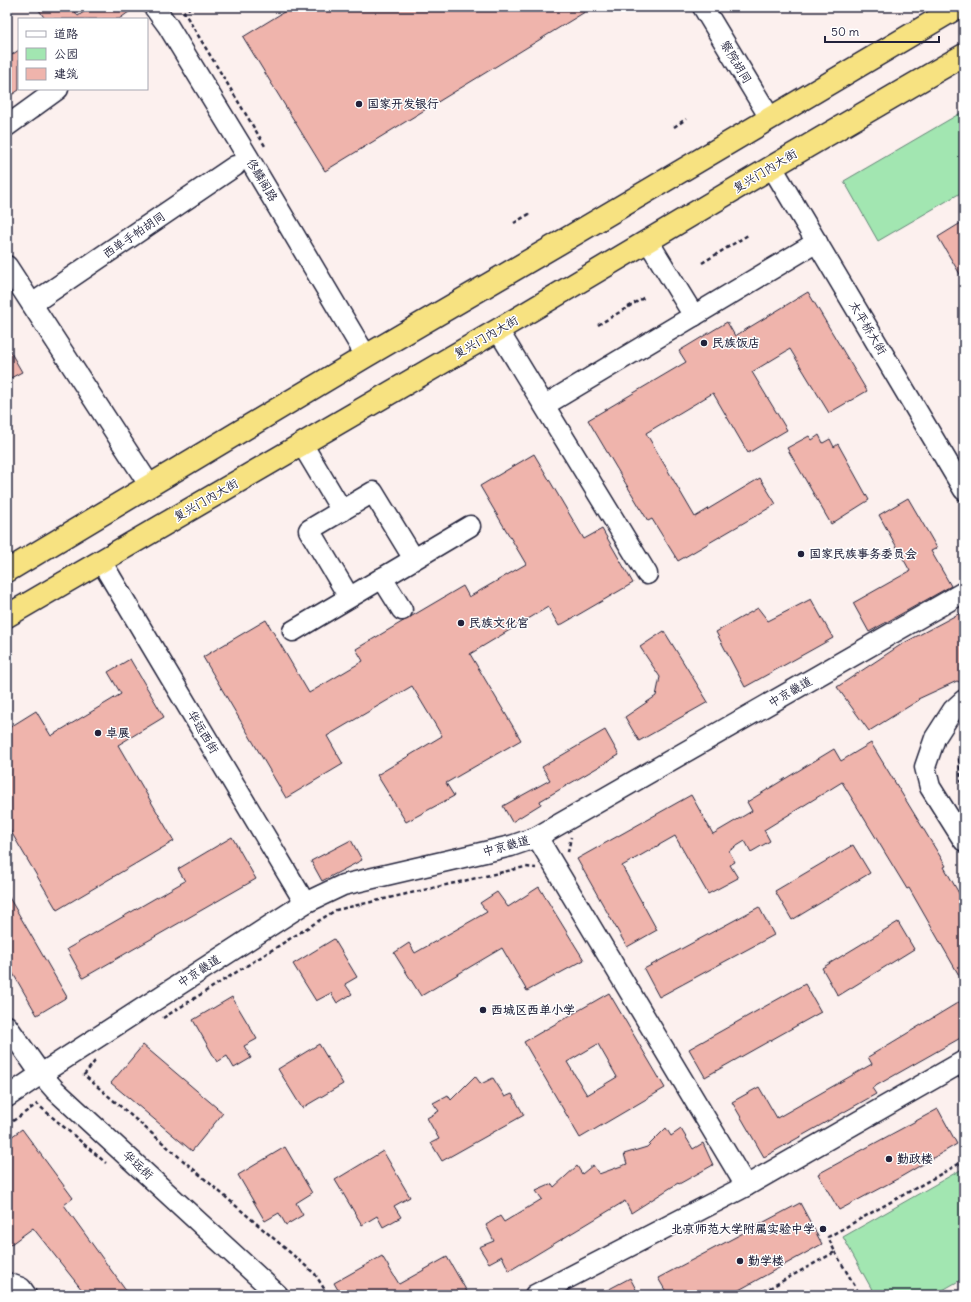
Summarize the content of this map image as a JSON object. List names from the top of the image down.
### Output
{
  "streets": {
    "highway": ["复兴门内大街"],
    "street": [
      "察院胡同",
      "佟麟阁路",
      "西单手帕胡同",
      "太平桥大街",
      "中京畿道",
      "华远西街",
      "华远街"
    ]
  },
  "crossings": [
    ["复兴门内大街", "太平桥大街"],
    ["复兴门内大街", "华远西街"],
    ["中京畿道", "华远西街"],
    ["中京畿道", "华远街"]
  ],
  "places": [
    "国家开发银行",
    "民族饭店",
    "国家民族事务委员会",
    "民族文化宫",
    "卓展",
    "西城区西单小学",
    "勤政楼",
    "北京师范大学附属实验中学",
    "勤学楼"
  ],
  "legend": ["道路", "公园", "建筑"],
  "scale_bar": "50 m"
}
